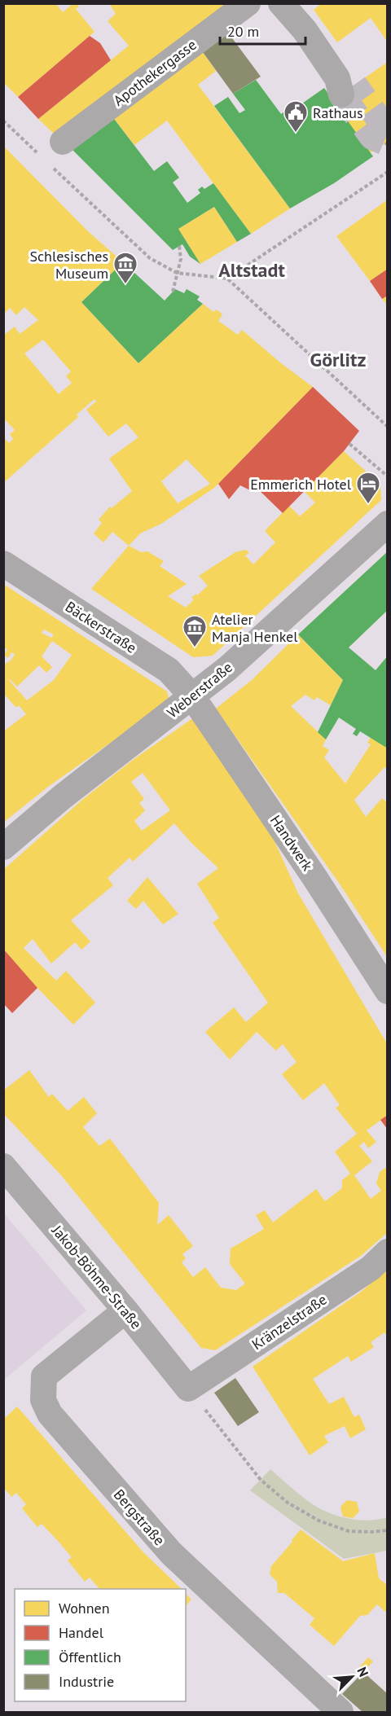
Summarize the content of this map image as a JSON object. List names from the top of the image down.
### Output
{
  "streets": {
    "street": [
      "Apothekergasse",
      "Bäckerstraße",
      "Weberstraße",
      "Handwerk",
      "Jakob-Böhme-Straße",
      "Kränzelstraße",
      "Bergstraße"
    ]
  },
  "crossings": [
    ["Bäckerstraße", "Weberstraße"],
    ["Bäckerstraße", "Handwerk"],
    ["Weberstraße", "Handwerk"],
    ["Jakob-Böhme-Straße", "Kränzelstraße"],
    ["Jakob-Böhme-Straße", "Bergstraße"]
  ],
  "districts": ["Altstadt", "Görlitz"],
  "places": {
    "public building": ["Rathaus"],
    "museum": ["Schlesisches Museum", "Atelier Manja Henkel"],
    "hotel": ["Emmerich Hotel"]
  },
  "legend": [
    "Wohnen",
    "Handel",
    "Öffentlich",
    "Industrie"
  ],
  "scale_bar": "20 m",
  "north": "top right"
}
